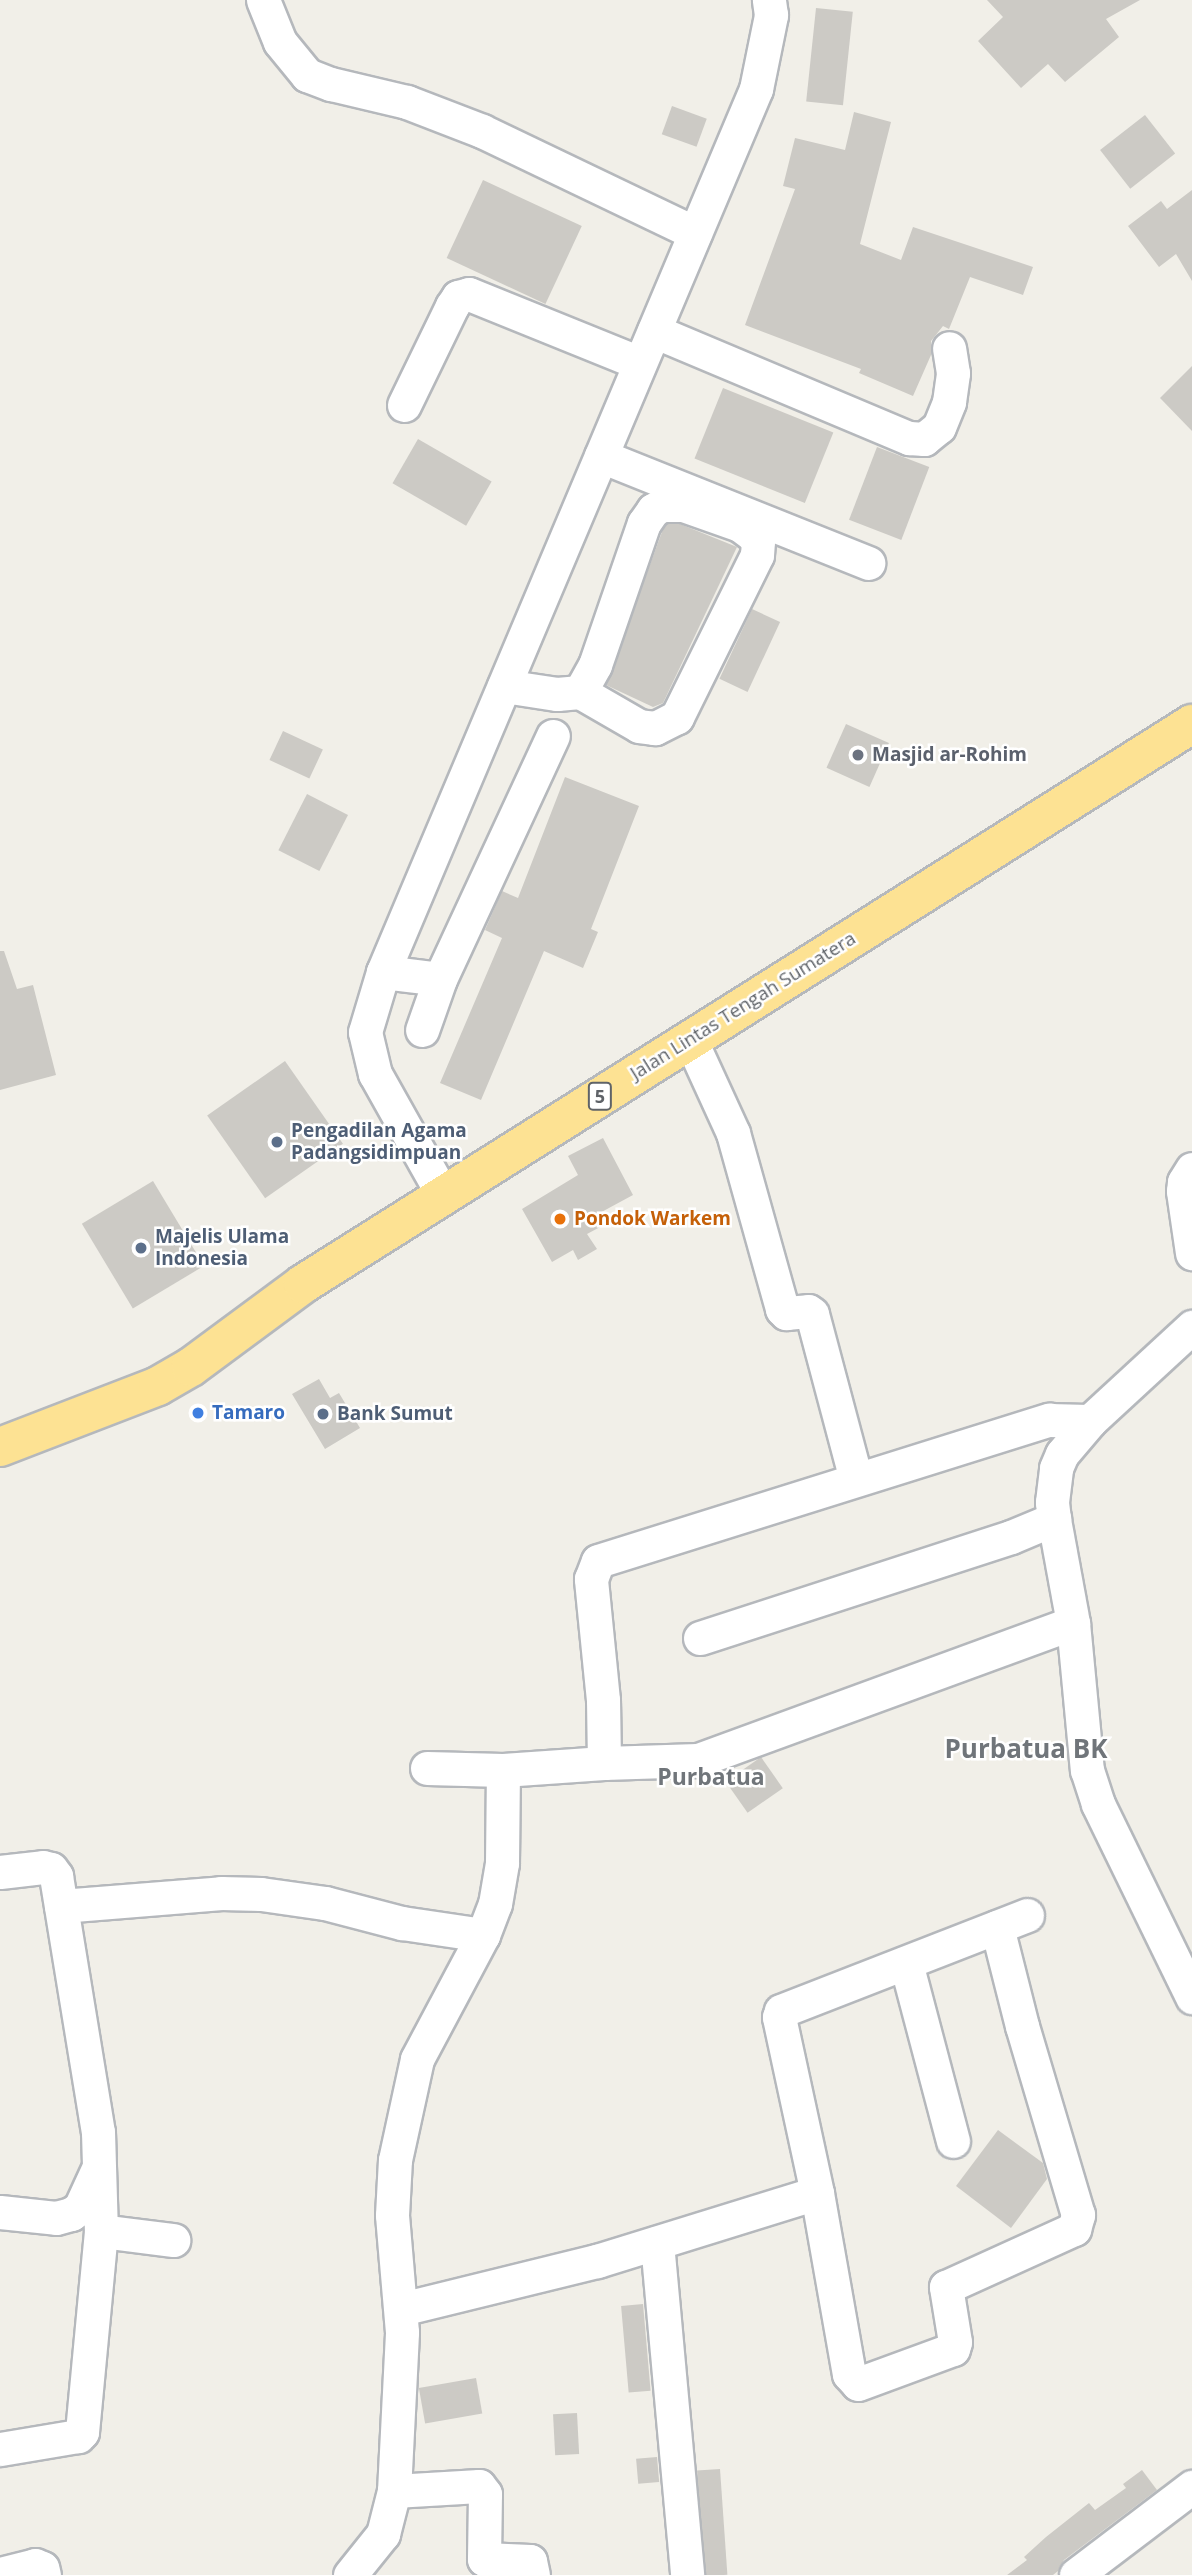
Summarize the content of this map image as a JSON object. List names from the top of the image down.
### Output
{
  "streets": {
    "highway": ["Jalan Lintas Tengah Sumatera", "5"]
  },
  "districts": ["Purbatua BK", "Purbatua"],
  "places": [
    "Masjid ar-Rohim",
    "Pengadilan Agama Padangsidimpuan",
    "Pondok Warkem",
    "Majelis Ulama Indonesia",
    "Tamaro",
    "Bank Sumut"
  ]
}
